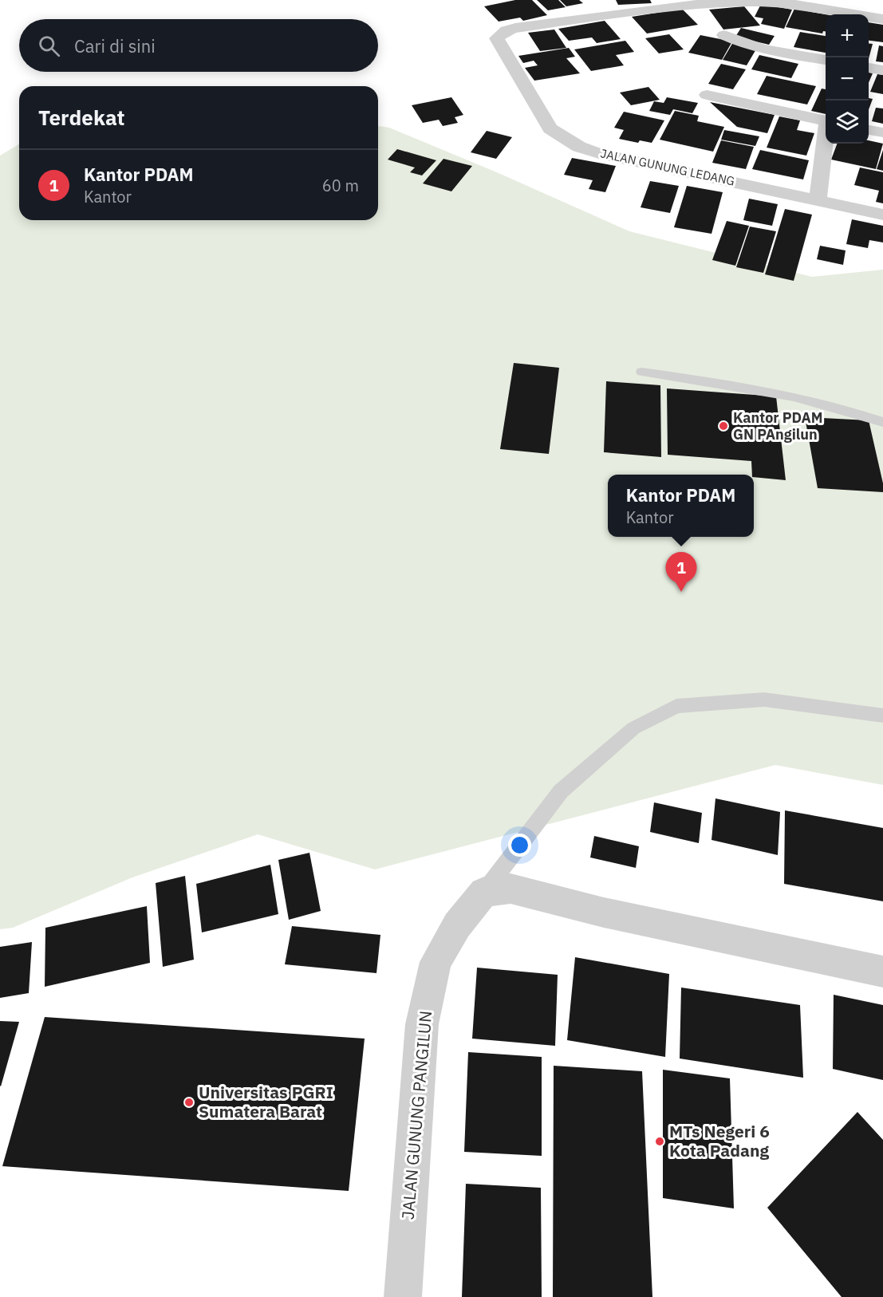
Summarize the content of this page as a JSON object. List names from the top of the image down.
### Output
{
  "streets": {
    "street": ["JALAN GUNUNG LEDANG", "JALAN GUNUNG PANGILUN"]
  },
  "places": ["Kantor PDAM GN PAngilun", "Universitas PGRI Sumatera Barat", "MTs Negeri 6 Kota Padang"],
  "page": {
    "map_buttons": ["+", "−"],
    "search": "Cari di sini",
    "heading": "Terdekat",
    "list": [
      {
        "mark": "1",
        "name": "Kantor PDAM",
        "note": "Kantor",
        "value": "60 m"
      }
    ],
    "popup": ["Kantor PDAM", "Kantor"],
    "pins": "1"
  }
}
